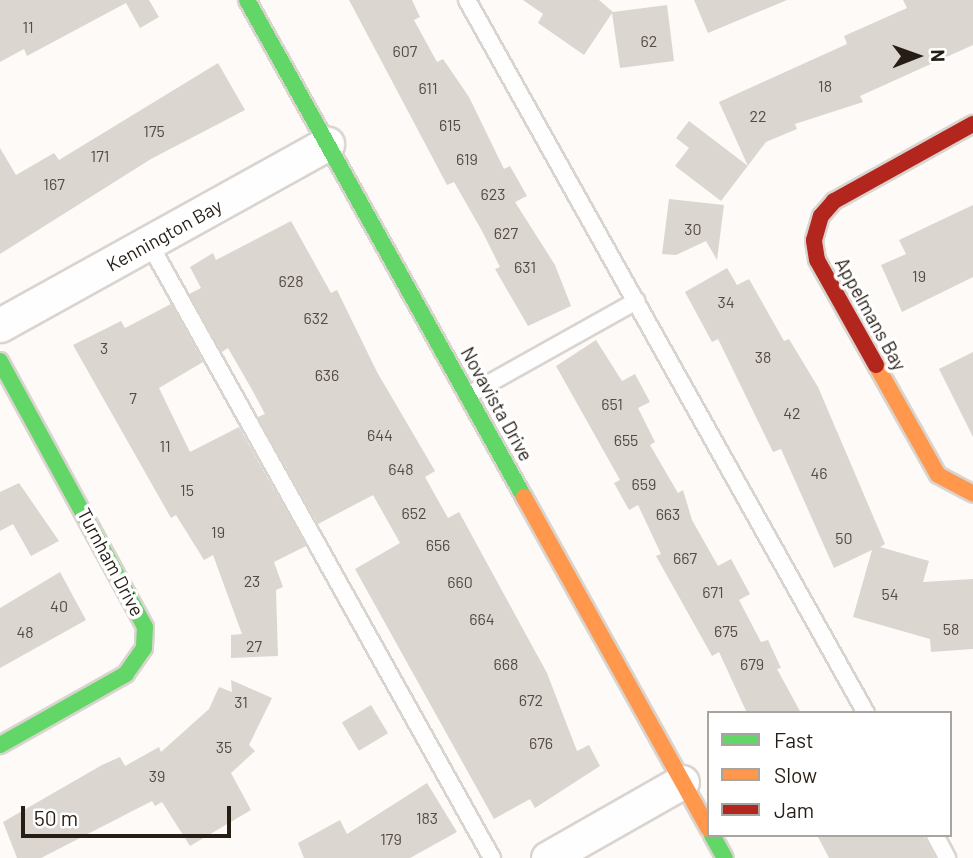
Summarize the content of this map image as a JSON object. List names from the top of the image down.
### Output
{
  "streets": {
    "street": [
      "Kennington Bay",
      "Appelmans Bay",
      "Novavista Drive",
      "Turnham Drive"
    ]
  },
  "crossings": [
    ["Kennington Bay", "Novavista Drive"]
  ],
  "house_numbers": [
    "11",
    "62",
    "607",
    "18",
    "611",
    "22",
    "615",
    "175",
    "171",
    "619",
    "167",
    "623",
    "30",
    "627",
    "631",
    "19",
    "628",
    "34",
    "632",
    "3",
    "38",
    "636",
    "7",
    "651",
    "42",
    "644",
    "655",
    "11",
    "648",
    "46",
    "659",
    "15",
    "652",
    "663",
    "19",
    "50",
    "656",
    "667",
    "23",
    "660",
    "671",
    "54",
    "40",
    "664",
    "58",
    "675",
    "48",
    "27",
    "668",
    "679",
    "672",
    "31",
    "676",
    "35",
    "39",
    "183",
    "179"
  ],
  "legend": ["Fast", "Slow", "Jam"],
  "scale_bar": "50 m",
  "north": "right"
}
